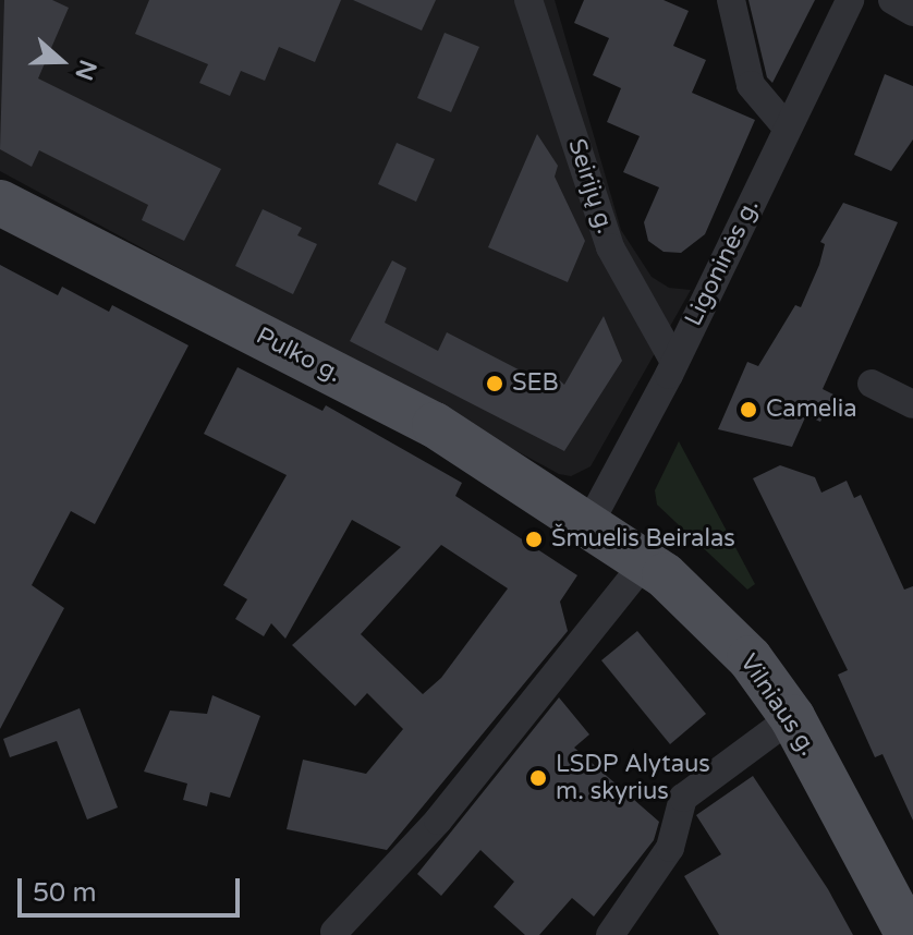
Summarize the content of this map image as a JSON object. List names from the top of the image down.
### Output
{
  "streets": {
    "main road": ["Pulko g.", "Vilniaus g."],
    "street": ["Seirijų g.", "Ligoninės g."]
  },
  "crossings": [
    ["Seirijų g.", "Ligoninės g."],
    ["Ligoninės g.", "Pulko g."],
    ["Ligoninės g.", "Vilniaus g."],
    ["Pulko g.", "Vilniaus g."]
  ],
  "places": [
    "SEB",
    "Camelia",
    "Šmuelis Beiralas",
    "LSDP Alytaus m. skyrius"
  ],
  "scale_bar": "50 m",
  "north": "right"
}
